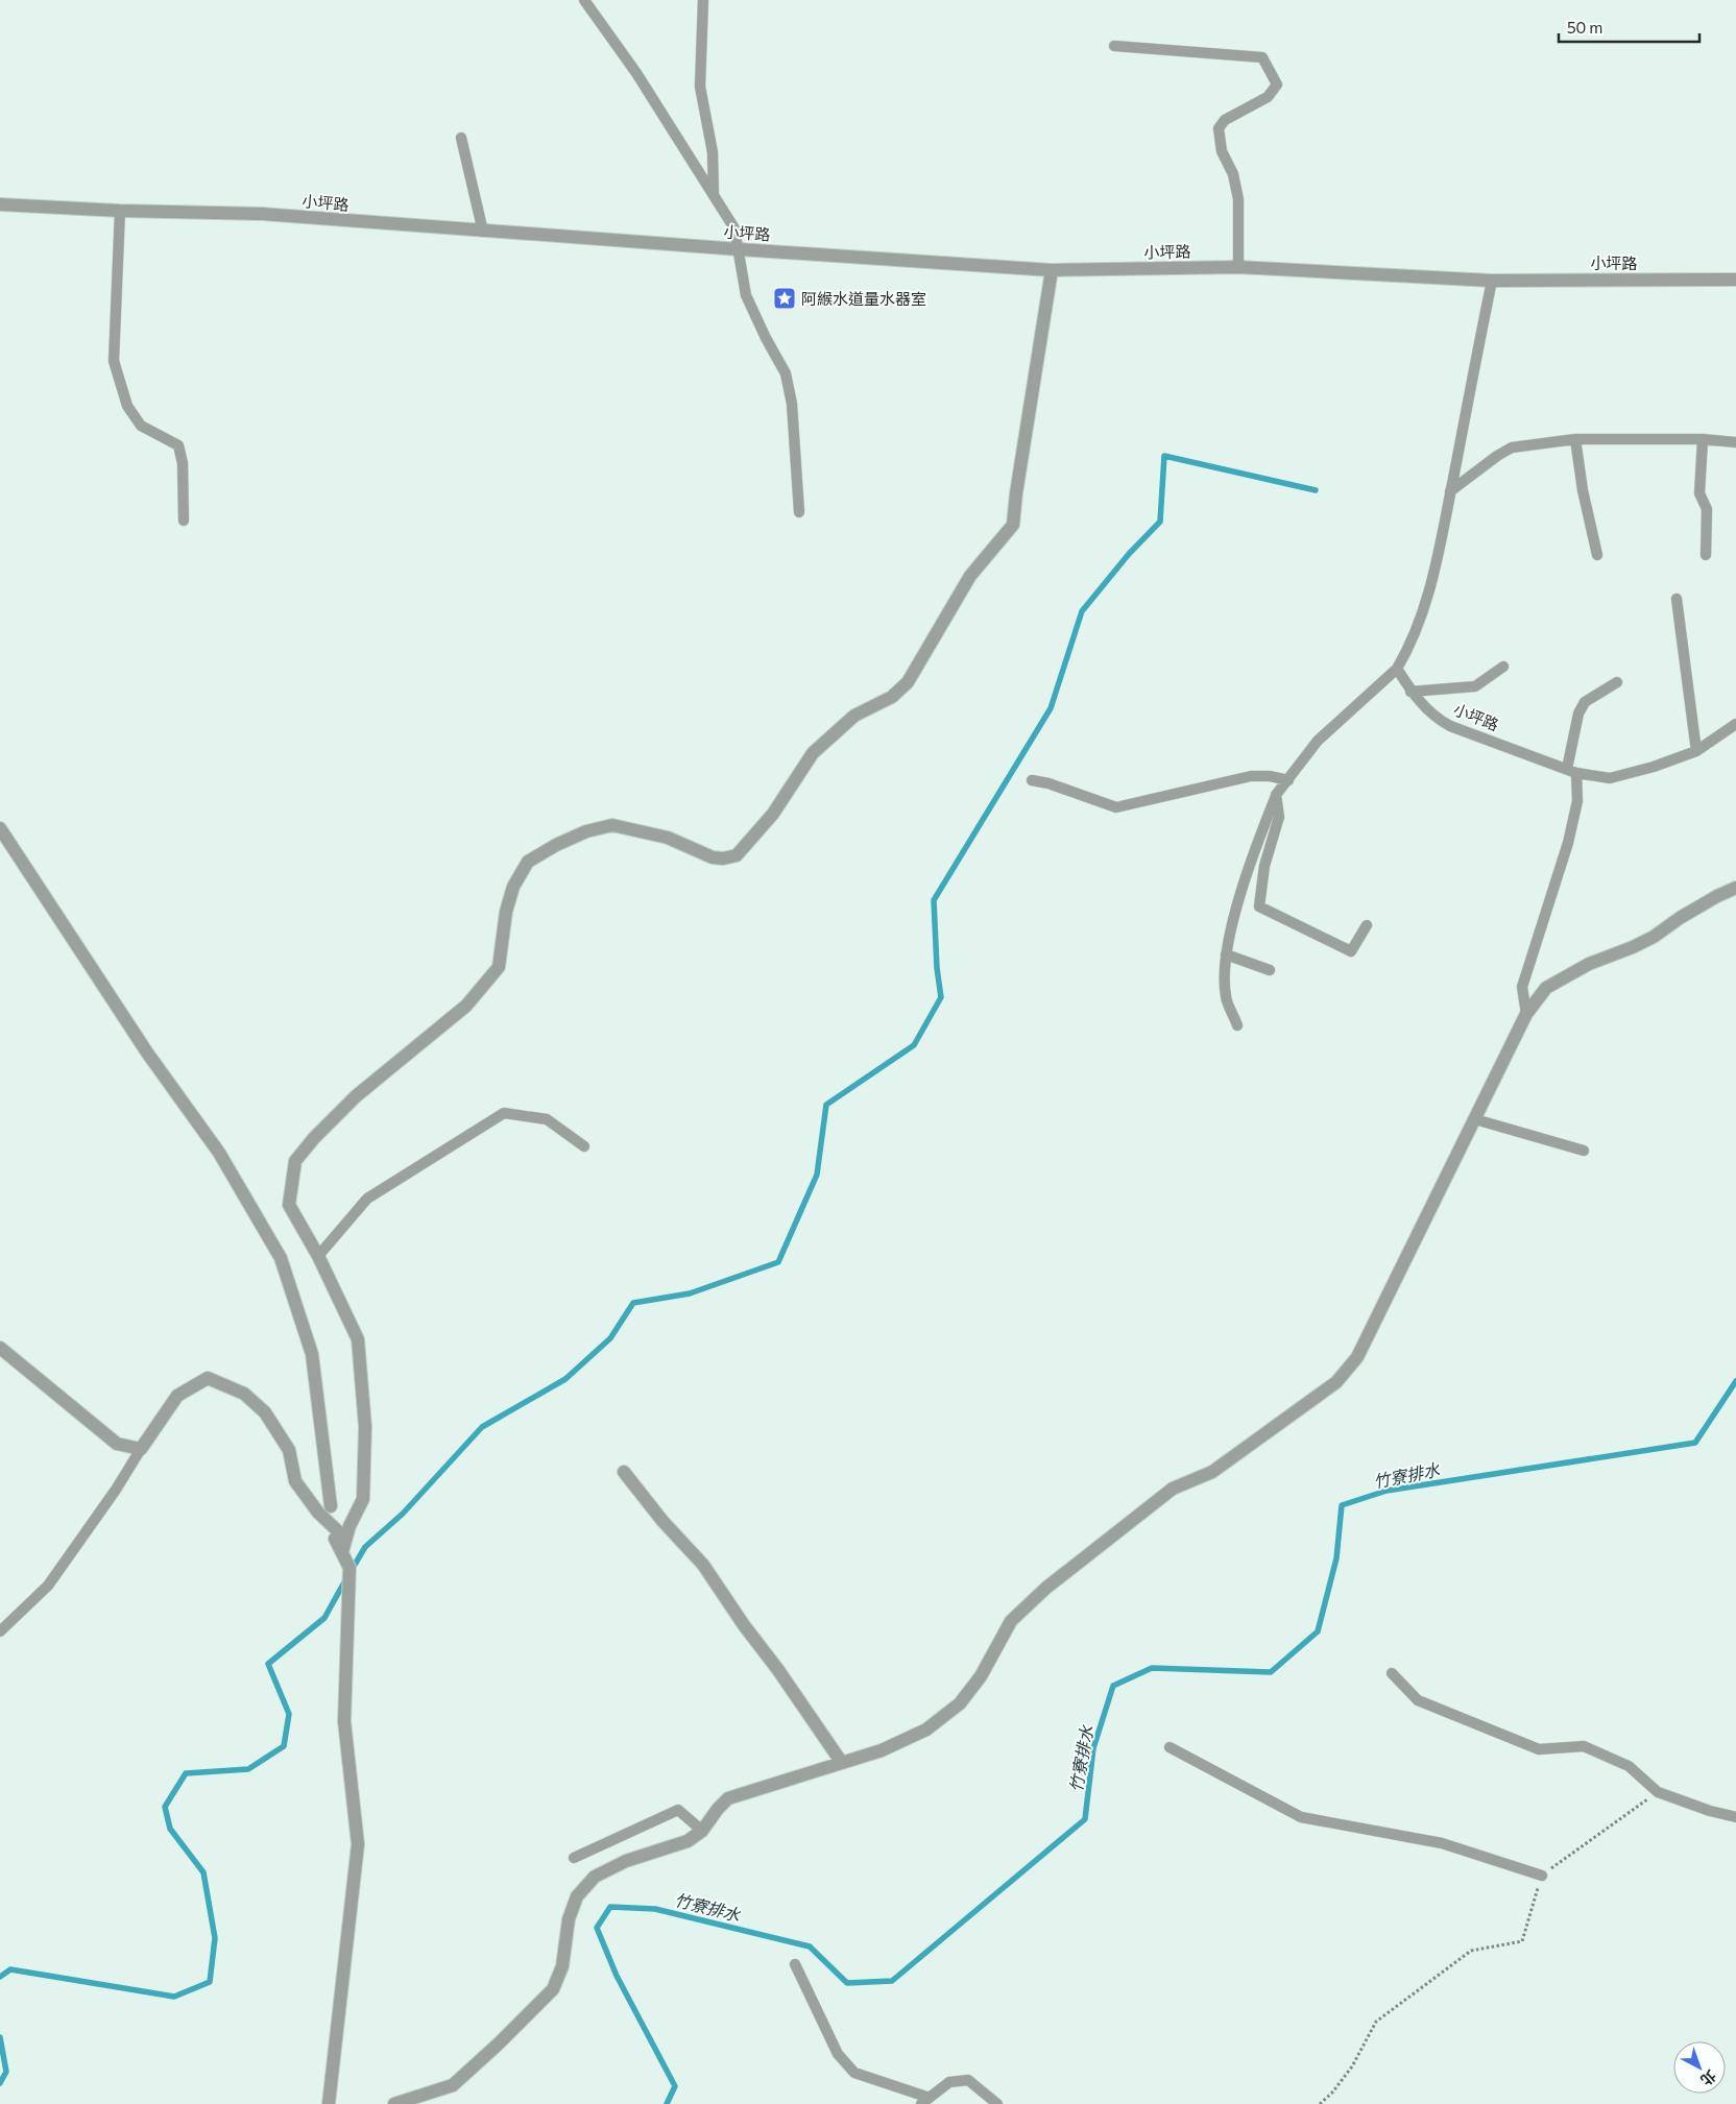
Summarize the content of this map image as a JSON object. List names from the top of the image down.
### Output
{
  "streets": {
    "street": ["小坪路"]
  },
  "water": ["竹寮排水"],
  "places": {
    "place": ["阿緱水道量水器室"]
  },
  "scale_bar": "50 m",
  "north": "bottom right"
}
